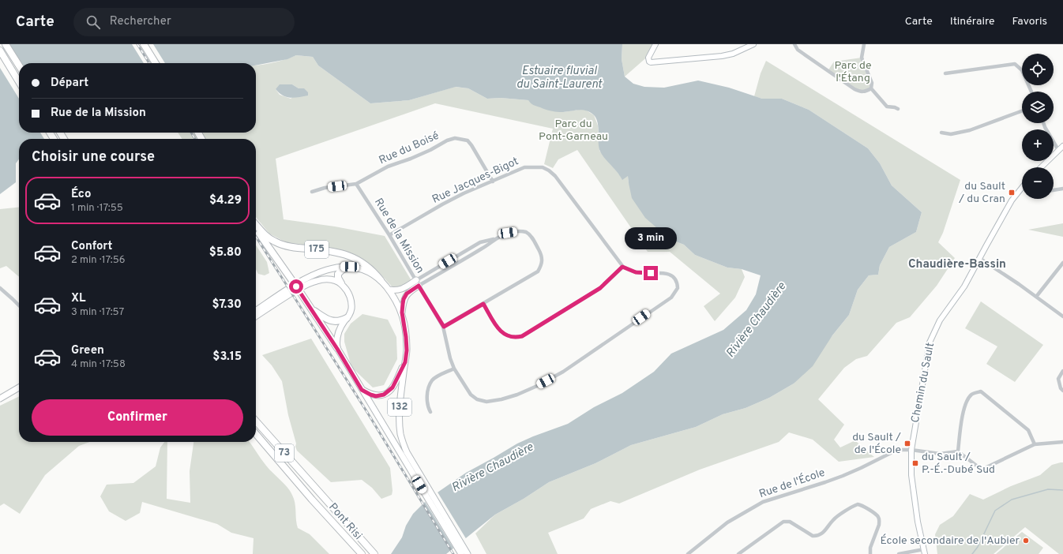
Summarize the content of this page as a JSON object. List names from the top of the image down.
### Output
{
  "streets": {
    "highway": ["175", "73", "Pont Risi"],
    "main road": ["132"],
    "street": [
      "Rue du Boisé",
      "Rue Jacques-Bigot",
      "Rue de la Mission",
      "Chemin du Sault",
      "Rue de l'École"
    ]
  },
  "crossings": [
    ["Rue du Boisé", "Rue Jacques-Bigot"],
    ["Rue du Boisé", "Rue de la Mission"],
    ["Rue Jacques-Bigot", "Rue de la Mission"],
    ["175", "132"],
    ["Chemin du Sault", "Rue de l'École"]
  ],
  "districts": ["Chaudière-Bassin"],
  "water": ["Estuaire fluvial du Saint-Laurent", "Rivière Chaudière"],
  "parks": ["Parc de l'Étang", "Parc du Pont-Garneau"],
  "places": {
    "transit": ["du Sault / du Cran", "du Sault / de l'École", "du Sault / P.-É.-Dubé Sud"],
    "other": ["École secondaire de l'Aubier"]
  },
  "page": {
    "header": "Carte",
    "search": "Rechercher",
    "nav": ["Carte", "Itinéraire", "Favoris"],
    "map_buttons": ["+", "−"],
    "banner": ["Départ", "Rue de la Mission"],
    "heading": "Choisir une course",
    "list": [
      {
        "name": "Éco",
        "note": "1 min · 17:55",
        "value": "$4.29"
      },
      {
        "name": "Confort",
        "note": "2 min · 17:56",
        "value": "$5.80"
      },
      {
        "name": "XL",
        "note": "3 min · 17:57",
        "value": "$7.30"
      },
      {
        "name": "Green",
        "note": "4 min · 17:58",
        "value": "$3.15"
      }
    ],
    "bubble": "3 min",
    "buttons": "Confirmer"
  }
}
